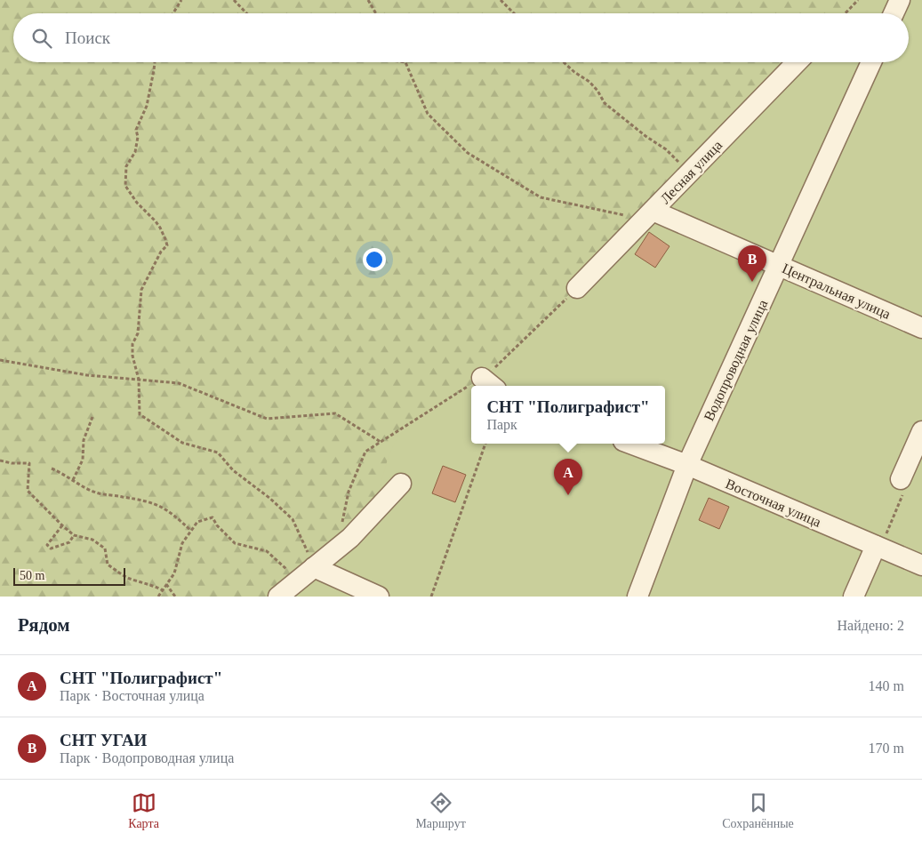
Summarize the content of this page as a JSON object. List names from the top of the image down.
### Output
{
  "streets": {
    "street": [
      "Лесная улица",
      "Центральная улица",
      "Водопроводная улица",
      "Восточная улица"
    ]
  },
  "crossings": [
    ["Лесная улица", "Центральная улица"],
    ["Центральная улица", "Водопроводная улица"],
    ["Водопроводная улица", "Восточная улица"]
  ],
  "scale_bar": "50 m",
  "page": {
    "search": "Поиск",
    "pins": ["B", "A"],
    "popup": ["СНТ \"Полиграфист\"", "Парк"],
    "scale": "50 m",
    "heading": ["Рядом", "Найдено: 2"],
    "list": [
      {
        "mark": "A",
        "name": "СНТ \"Полиграфист\"",
        "note": "Парк · Восточная улица",
        "value": "140 m"
      },
      {
        "mark": "B",
        "name": "СНТ УГАИ",
        "note": "Парк · Водопроводная улица",
        "value": "170 m"
      }
    ],
    "nav": ["Карта", "Маршрут", "Сохранённые"]
  }
}
